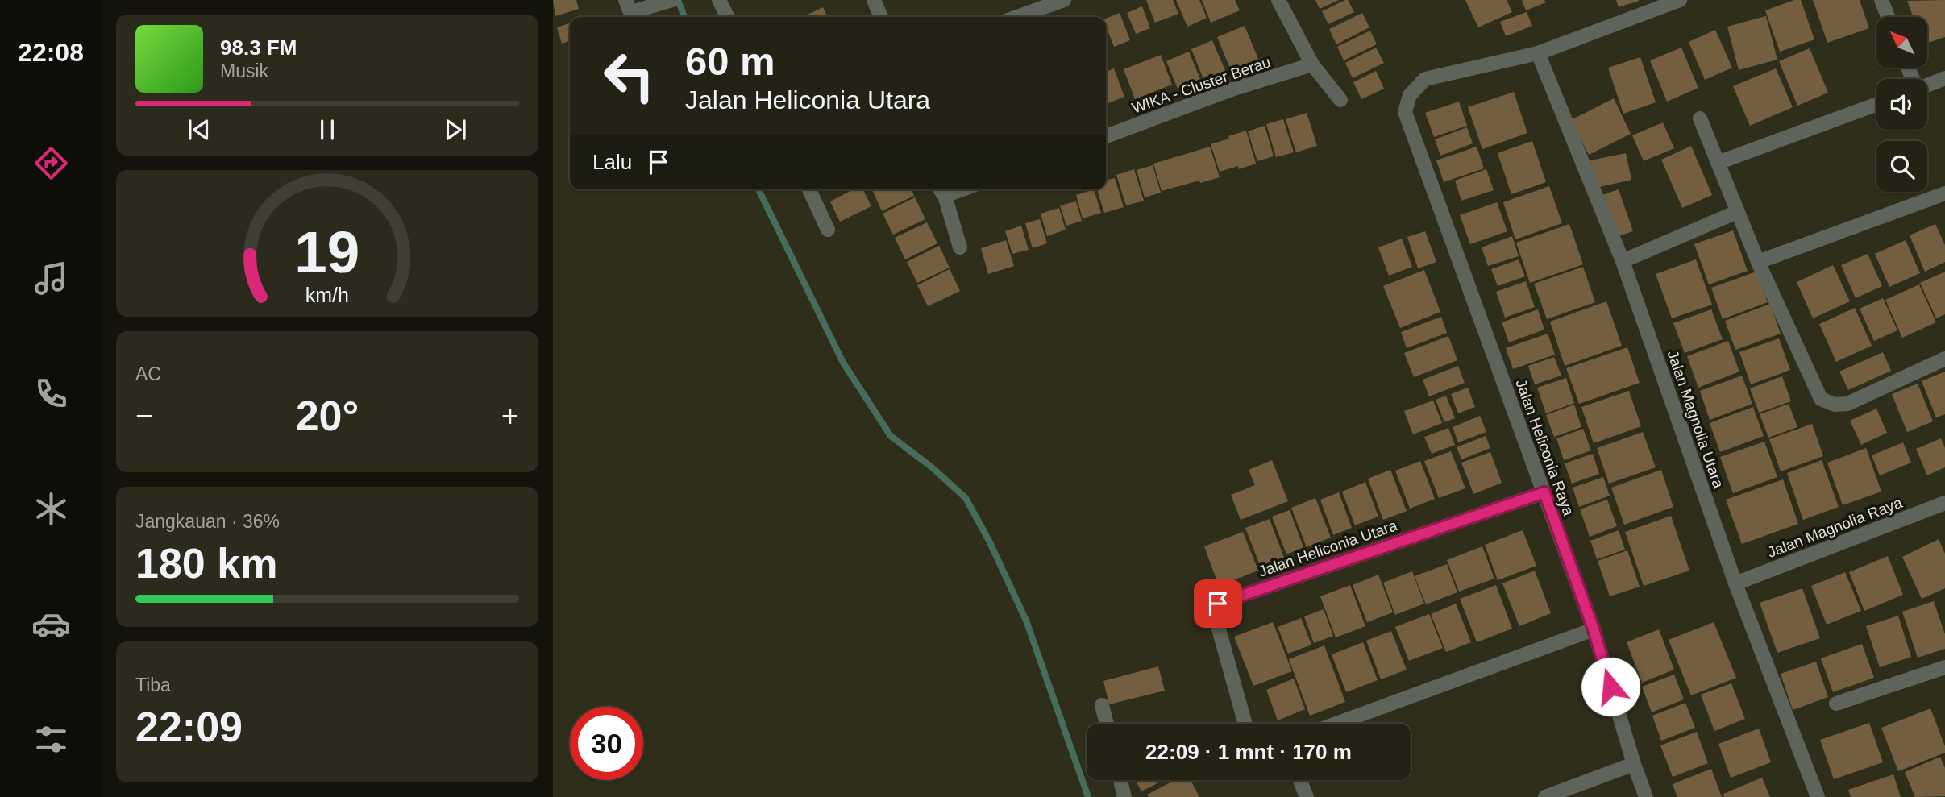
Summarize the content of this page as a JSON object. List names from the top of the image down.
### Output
{
  "streets": {
    "street": [
      "WIKA - Cluster Berau",
      "Jalan Magnolia Utara",
      "Jalan Heliconia Raya",
      "Jalan Magnolia Raya",
      "Jalan Heliconia Utara"
    ]
  },
  "crossings": [
    ["Jalan Magnolia Utara", "Jalan Heliconia Raya"],
    ["Jalan Magnolia Utara", "Jalan Magnolia Raya"],
    ["Jalan Heliconia Raya", "Jalan Heliconia Utara"]
  ],
  "north": "top left",
  "page": {
    "tabs": "22:08",
    "turn": ["60 m", "Jalan Heliconia Utara"],
    "song": ["98.3 FM", "Musik"],
    "then": "Lalu",
    "tile": [
      "AC",
      ["Jangkauan · 36%", "180 km"],
      ["Tiba", "22:09"]
    ],
    "heat": ["−", "20°", "+"],
    "limit": "30",
    "trip": "22:09 · 1 mnt · 170 m",
    "gauge": ["19", "km/h"]
  }
}
